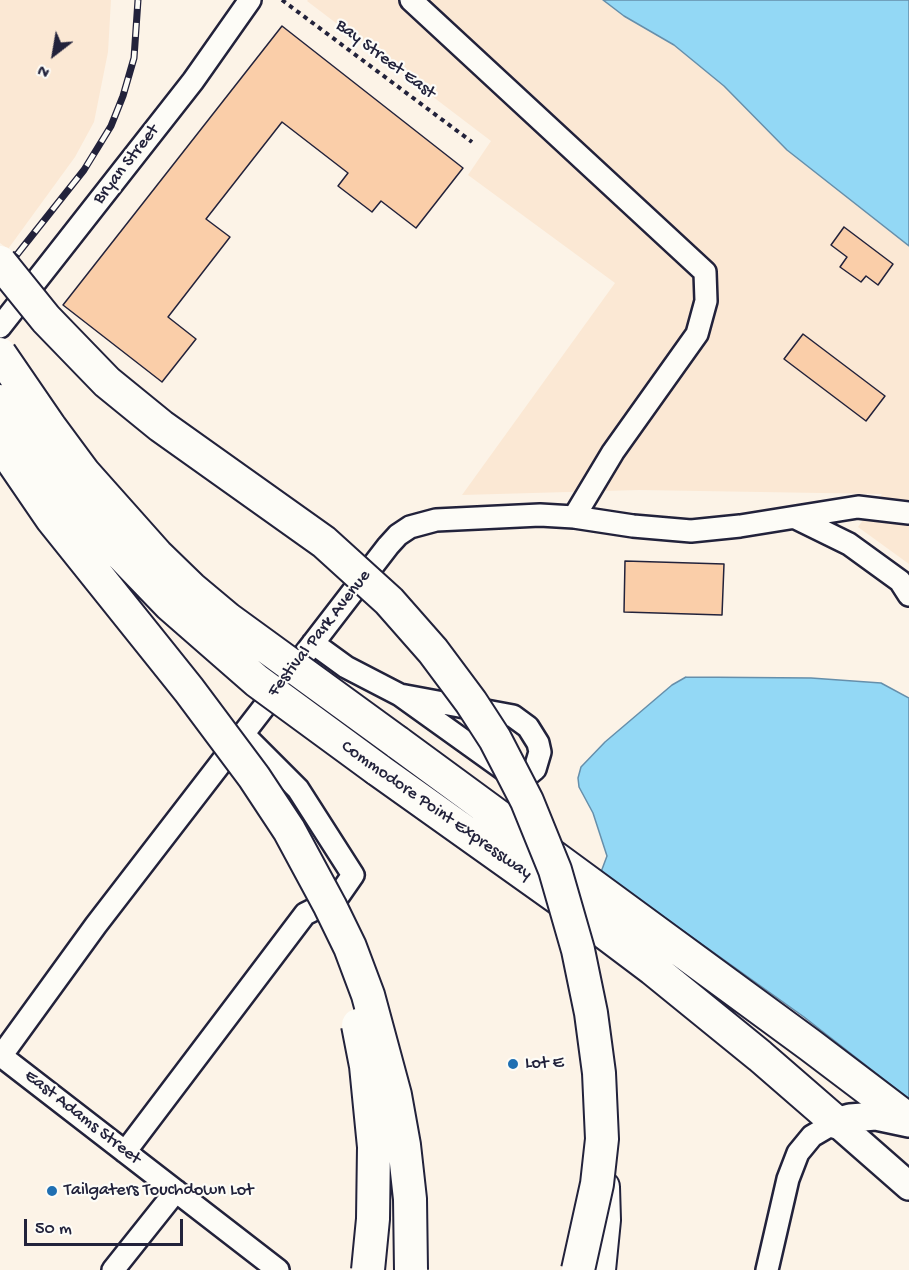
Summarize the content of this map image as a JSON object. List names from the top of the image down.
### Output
{
  "streets": {
    "highway": ["Commodore Point Expressway"],
    "street": ["Bryan Street", "Festival Park Avenue", "East Adams Street"],
    "path": ["Bay Street East"]
  },
  "crossings": [
    ["Festival Park Avenue", "East Adams Street"]
  ],
  "places": ["Lot E", "Tailgaters Touchdown Lot"],
  "scale_bar": "50 m",
  "north": "bottom left"
}
